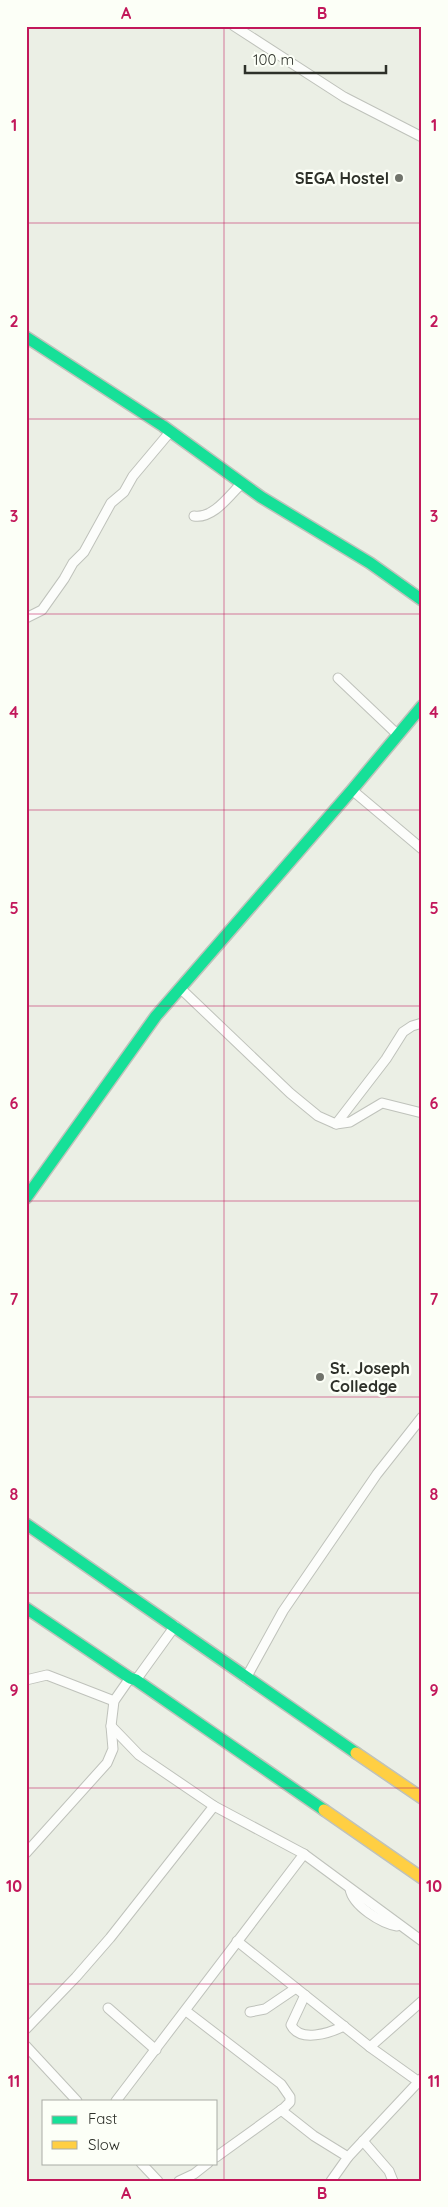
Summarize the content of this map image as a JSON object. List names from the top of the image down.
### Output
{
  "places": ["SEGA Hostel", "St. Joseph Colledge"],
  "legend": ["Fast", "Slow"],
  "scale_bar": "100 m",
  "grid": {
    "columns": ["A", "B"],
    "rows": [
      "1",
      "2",
      "3",
      "4",
      "5",
      "6",
      "7",
      "8",
      "9",
      "10",
      "11"
    ]
  }
}
